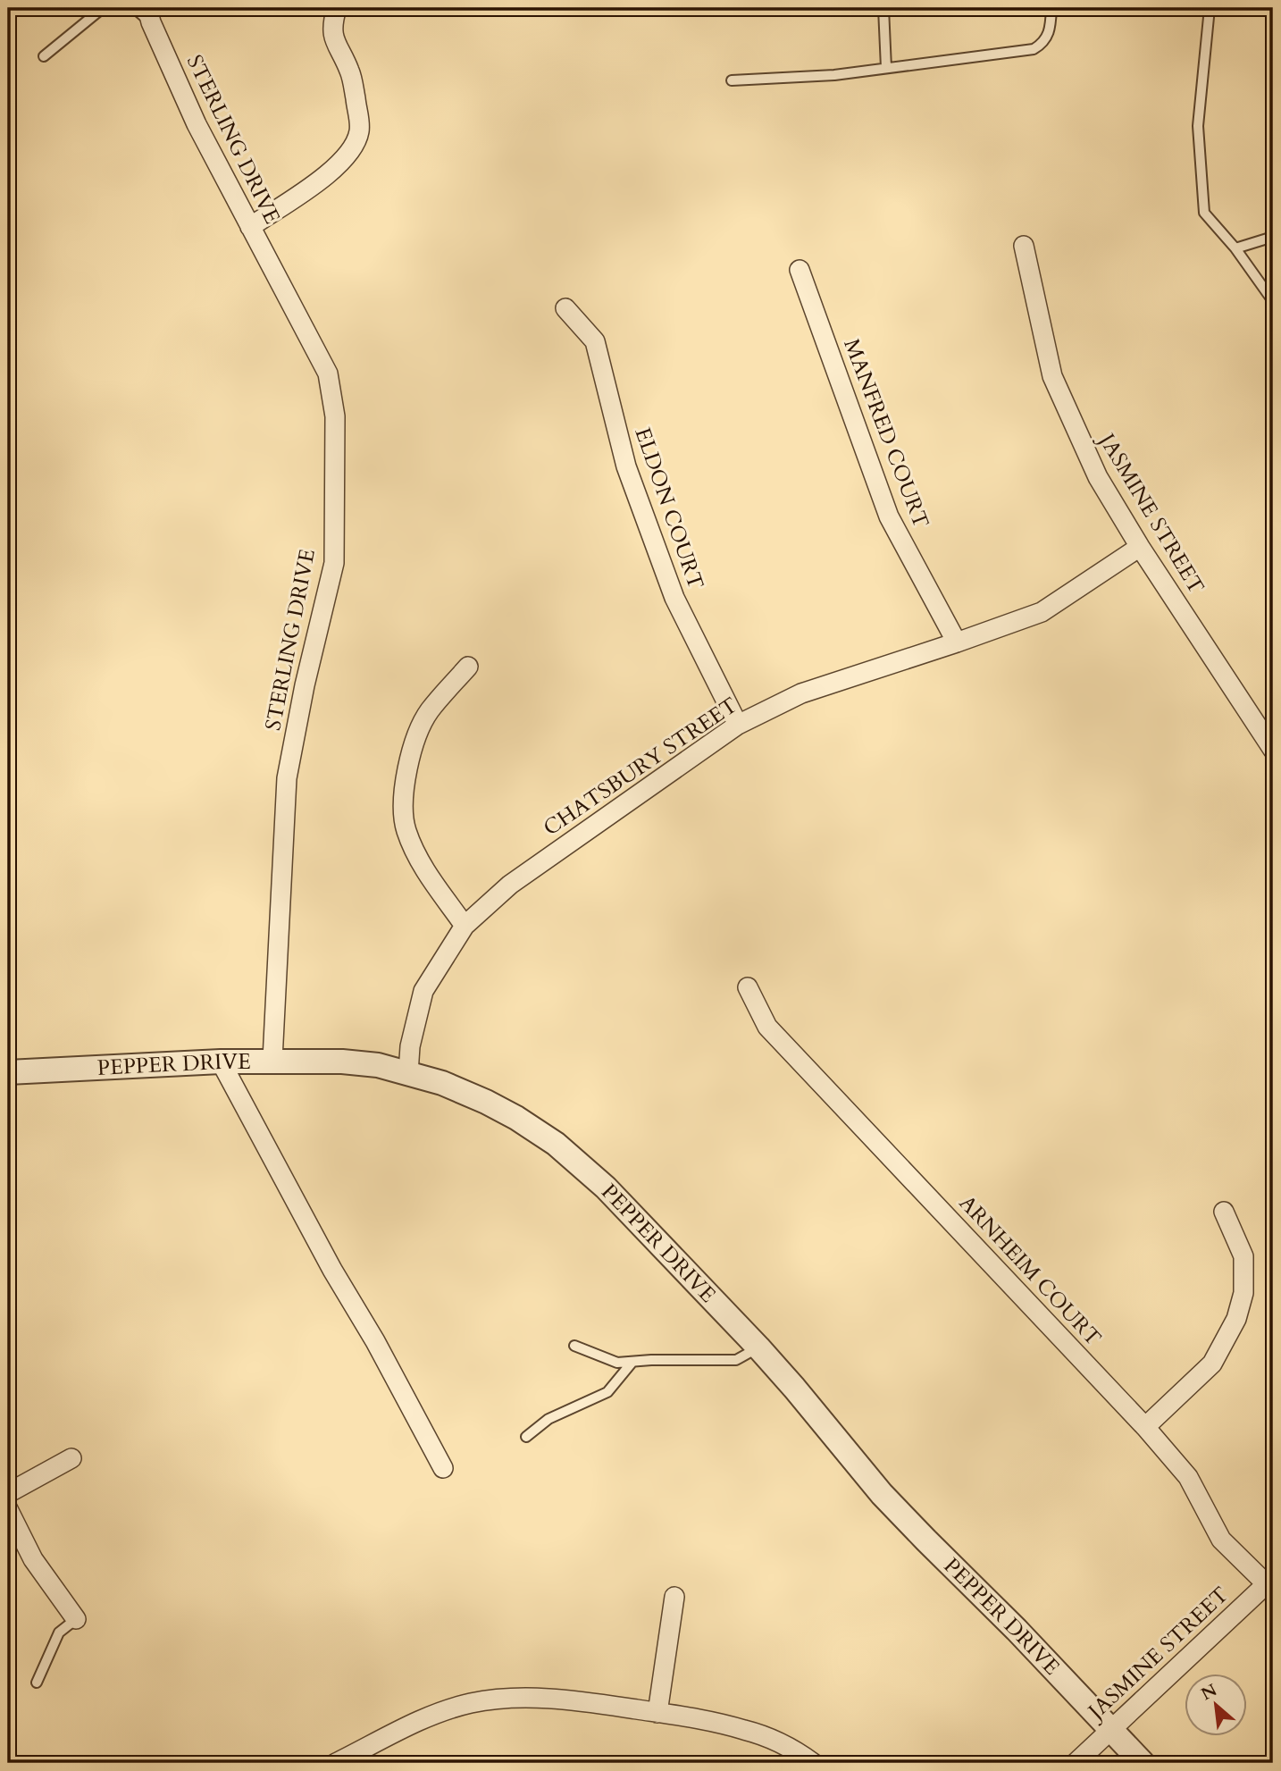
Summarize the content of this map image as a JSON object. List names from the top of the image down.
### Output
{
  "streets": {
    "street": [
      "STERLING DRIVE",
      "MANFRED COURT",
      "ELDON COURT",
      "JASMINE STREET",
      "CHATSBURY STREET",
      "PEPPER DRIVE",
      "ARNHEIM COURT"
    ]
  },
  "crossings": [
    ["STERLING DRIVE", "PEPPER DRIVE"],
    ["MANFRED COURT", "CHATSBURY STREET"],
    ["ELDON COURT", "CHATSBURY STREET"],
    ["JASMINE STREET", "CHATSBURY STREET"],
    ["JASMINE STREET", "PEPPER DRIVE"],
    ["JASMINE STREET", "ARNHEIM COURT"],
    ["CHATSBURY STREET", "PEPPER DRIVE"]
  ],
  "north": "top left"
}
